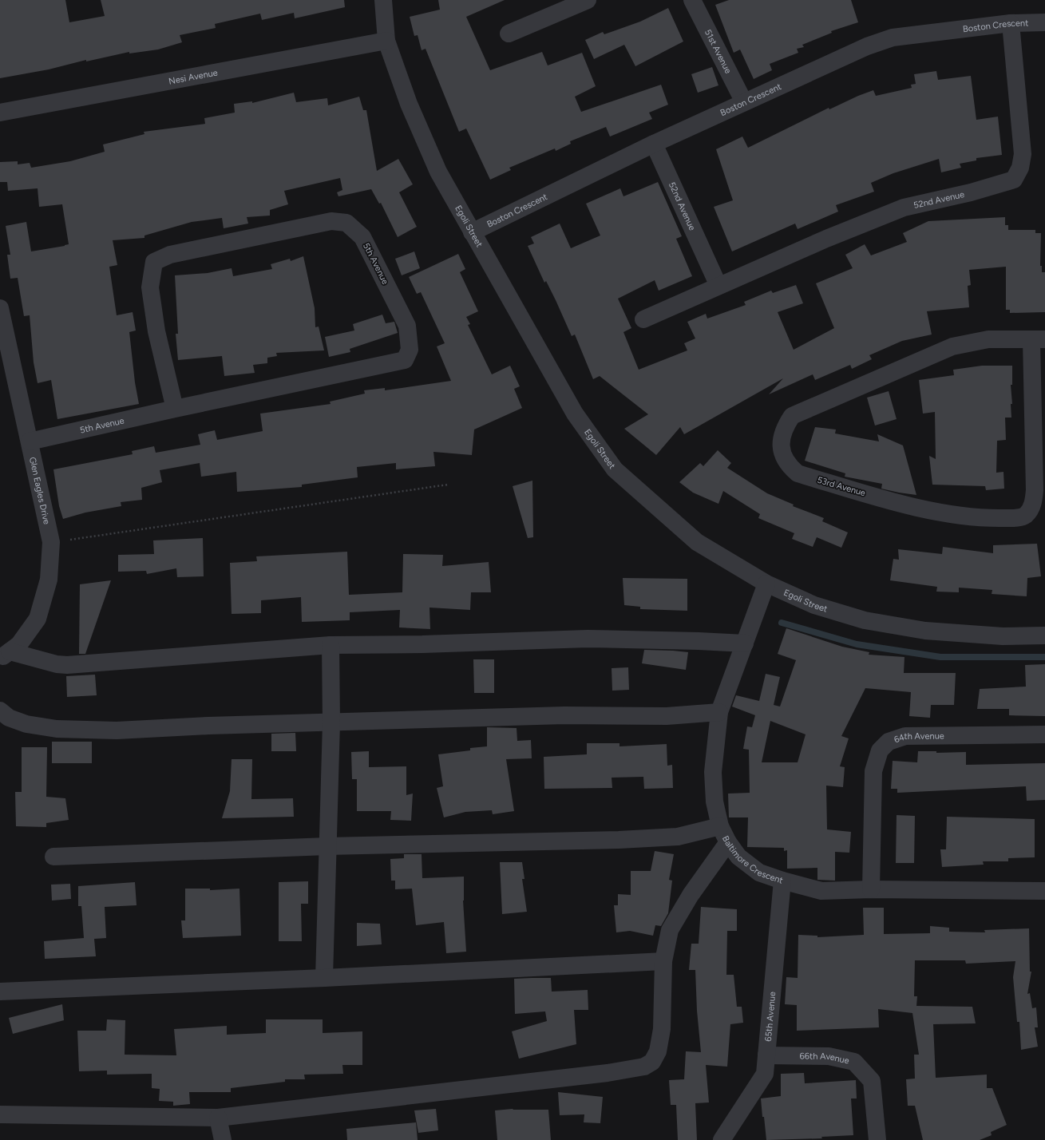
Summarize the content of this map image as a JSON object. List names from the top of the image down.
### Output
{
  "streets": {
    "street": [
      "Boston Crescent",
      "51st Avenue",
      "Nesi Avenue",
      "52nd Avenue",
      "Egoli Street",
      "5th Avenue",
      "53rd Avenue",
      "Glen Eagles Drive",
      "64th Avenue",
      "Baltimore Crescent",
      "65th Avenue",
      "66th Avenue"
    ]
  },
  "crossings": [
    ["Boston Crescent", "51st Avenue"],
    ["Boston Crescent", "52nd Avenue"],
    ["Boston Crescent", "Egoli Street"],
    ["Nesi Avenue", "Egoli Street"],
    ["Egoli Street", "Baltimore Crescent"],
    ["5th Avenue", "Glen Eagles Drive"],
    ["64th Avenue", "Baltimore Crescent"],
    ["Baltimore Crescent", "65th Avenue"],
    ["65th Avenue", "66th Avenue"]
  ]
}
